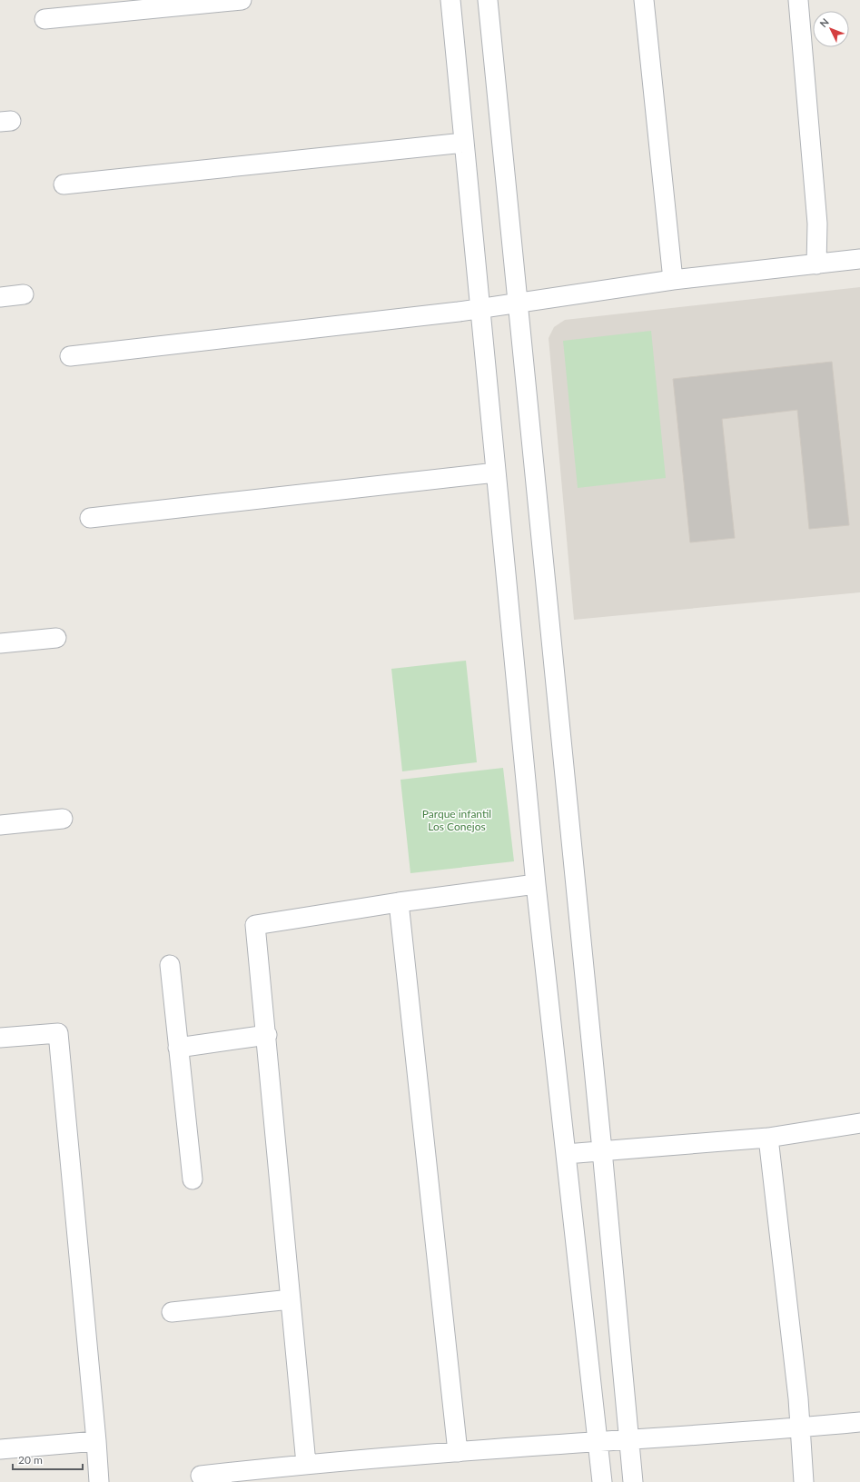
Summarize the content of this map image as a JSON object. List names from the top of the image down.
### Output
{
  "parks": ["Parque infantil Los Conejos"],
  "scale_bar": "20 m",
  "north": "top left"
}
